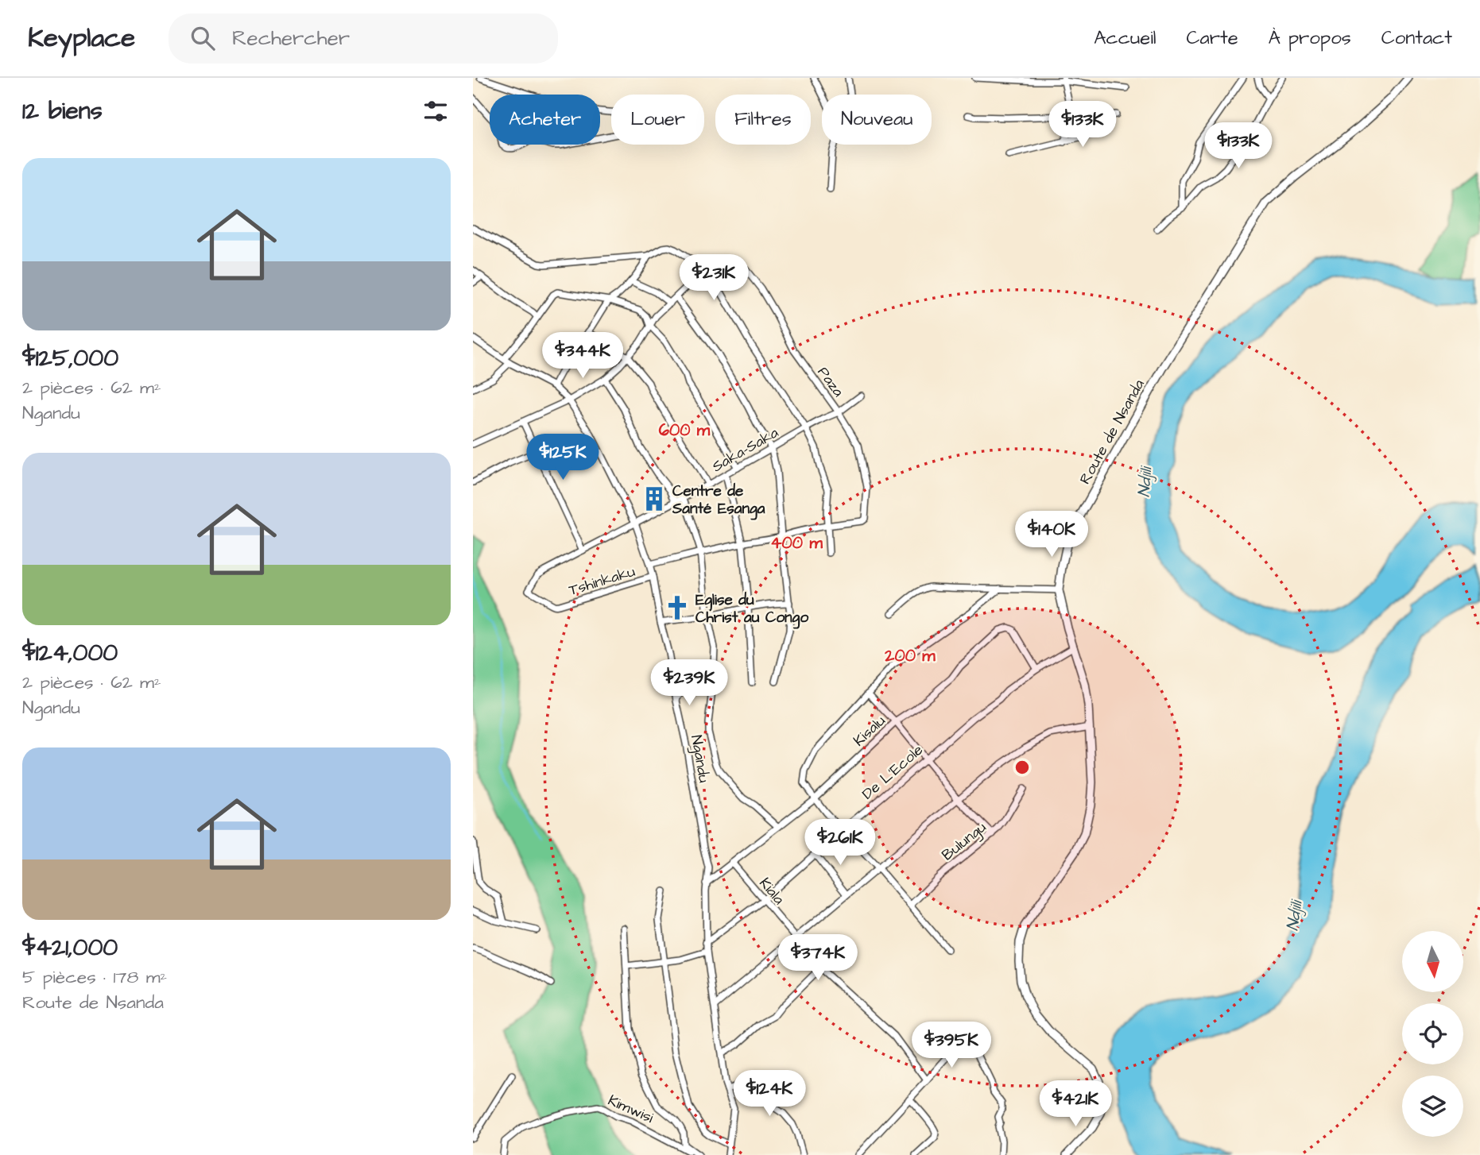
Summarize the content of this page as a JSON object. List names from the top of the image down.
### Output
{
  "streets": {
    "street": [
      "Paza",
      "Route de Nsanda",
      "Saka-Saka",
      "Tshinkaku",
      "Kisalu",
      "Ngandu",
      "De L'Ecole",
      "Bulungu",
      "Kiala",
      "Kimwisi"
    ]
  },
  "crossings": [
    ["Paza", "Saka-Saka"],
    ["Route de Nsanda", "De L'Ecole"],
    ["Saka-Saka", "Tshinkaku"],
    ["Saka-Saka", "Ngandu"],
    ["Tshinkaku", "Ngandu"],
    ["Kisalu", "Ngandu"],
    ["Kisalu", "De L'Ecole"],
    ["Kisalu", "Kiala"],
    ["Ngandu", "De L'Ecole"],
    ["De L'Ecole", "Kiala"]
  ],
  "water": ["Ndjili"],
  "places": {
    "building": ["Centre de Santé Esanga"],
    "church": ["Eglise du Christ au Congo"]
  },
  "north": "bottom",
  "page": {
    "header": "Keyplace",
    "search": "Rechercher",
    "nav": [
      "Accueil",
      "Carte",
      "À propos",
      "Contact"
    ],
    "heading": "12 biens",
    "chip": [
      "Acheter",
      "Louer",
      "Filtres",
      "Nouveau"
    ],
    "price": [
      "$133K",
      "$133K",
      "$231K",
      "$344K",
      "$125K",
      "$140K",
      "$239K",
      "$261K",
      "$374K",
      "$395K",
      "$124K",
      "$421K"
    ],
    "list": [
      {
        "name": "$125,000",
        "note": "2 pièces · 62 m² · Ngandu"
      },
      {
        "name": "$124,000",
        "note": "2 pièces · 62 m² · Ngandu"
      },
      {
        "name": "$421,000",
        "note": "5 pièces · 178 m² · Route de Nsanda"
      }
    ]
  },
  "rings": ["600 m", "400 m", "200 m"]
}
